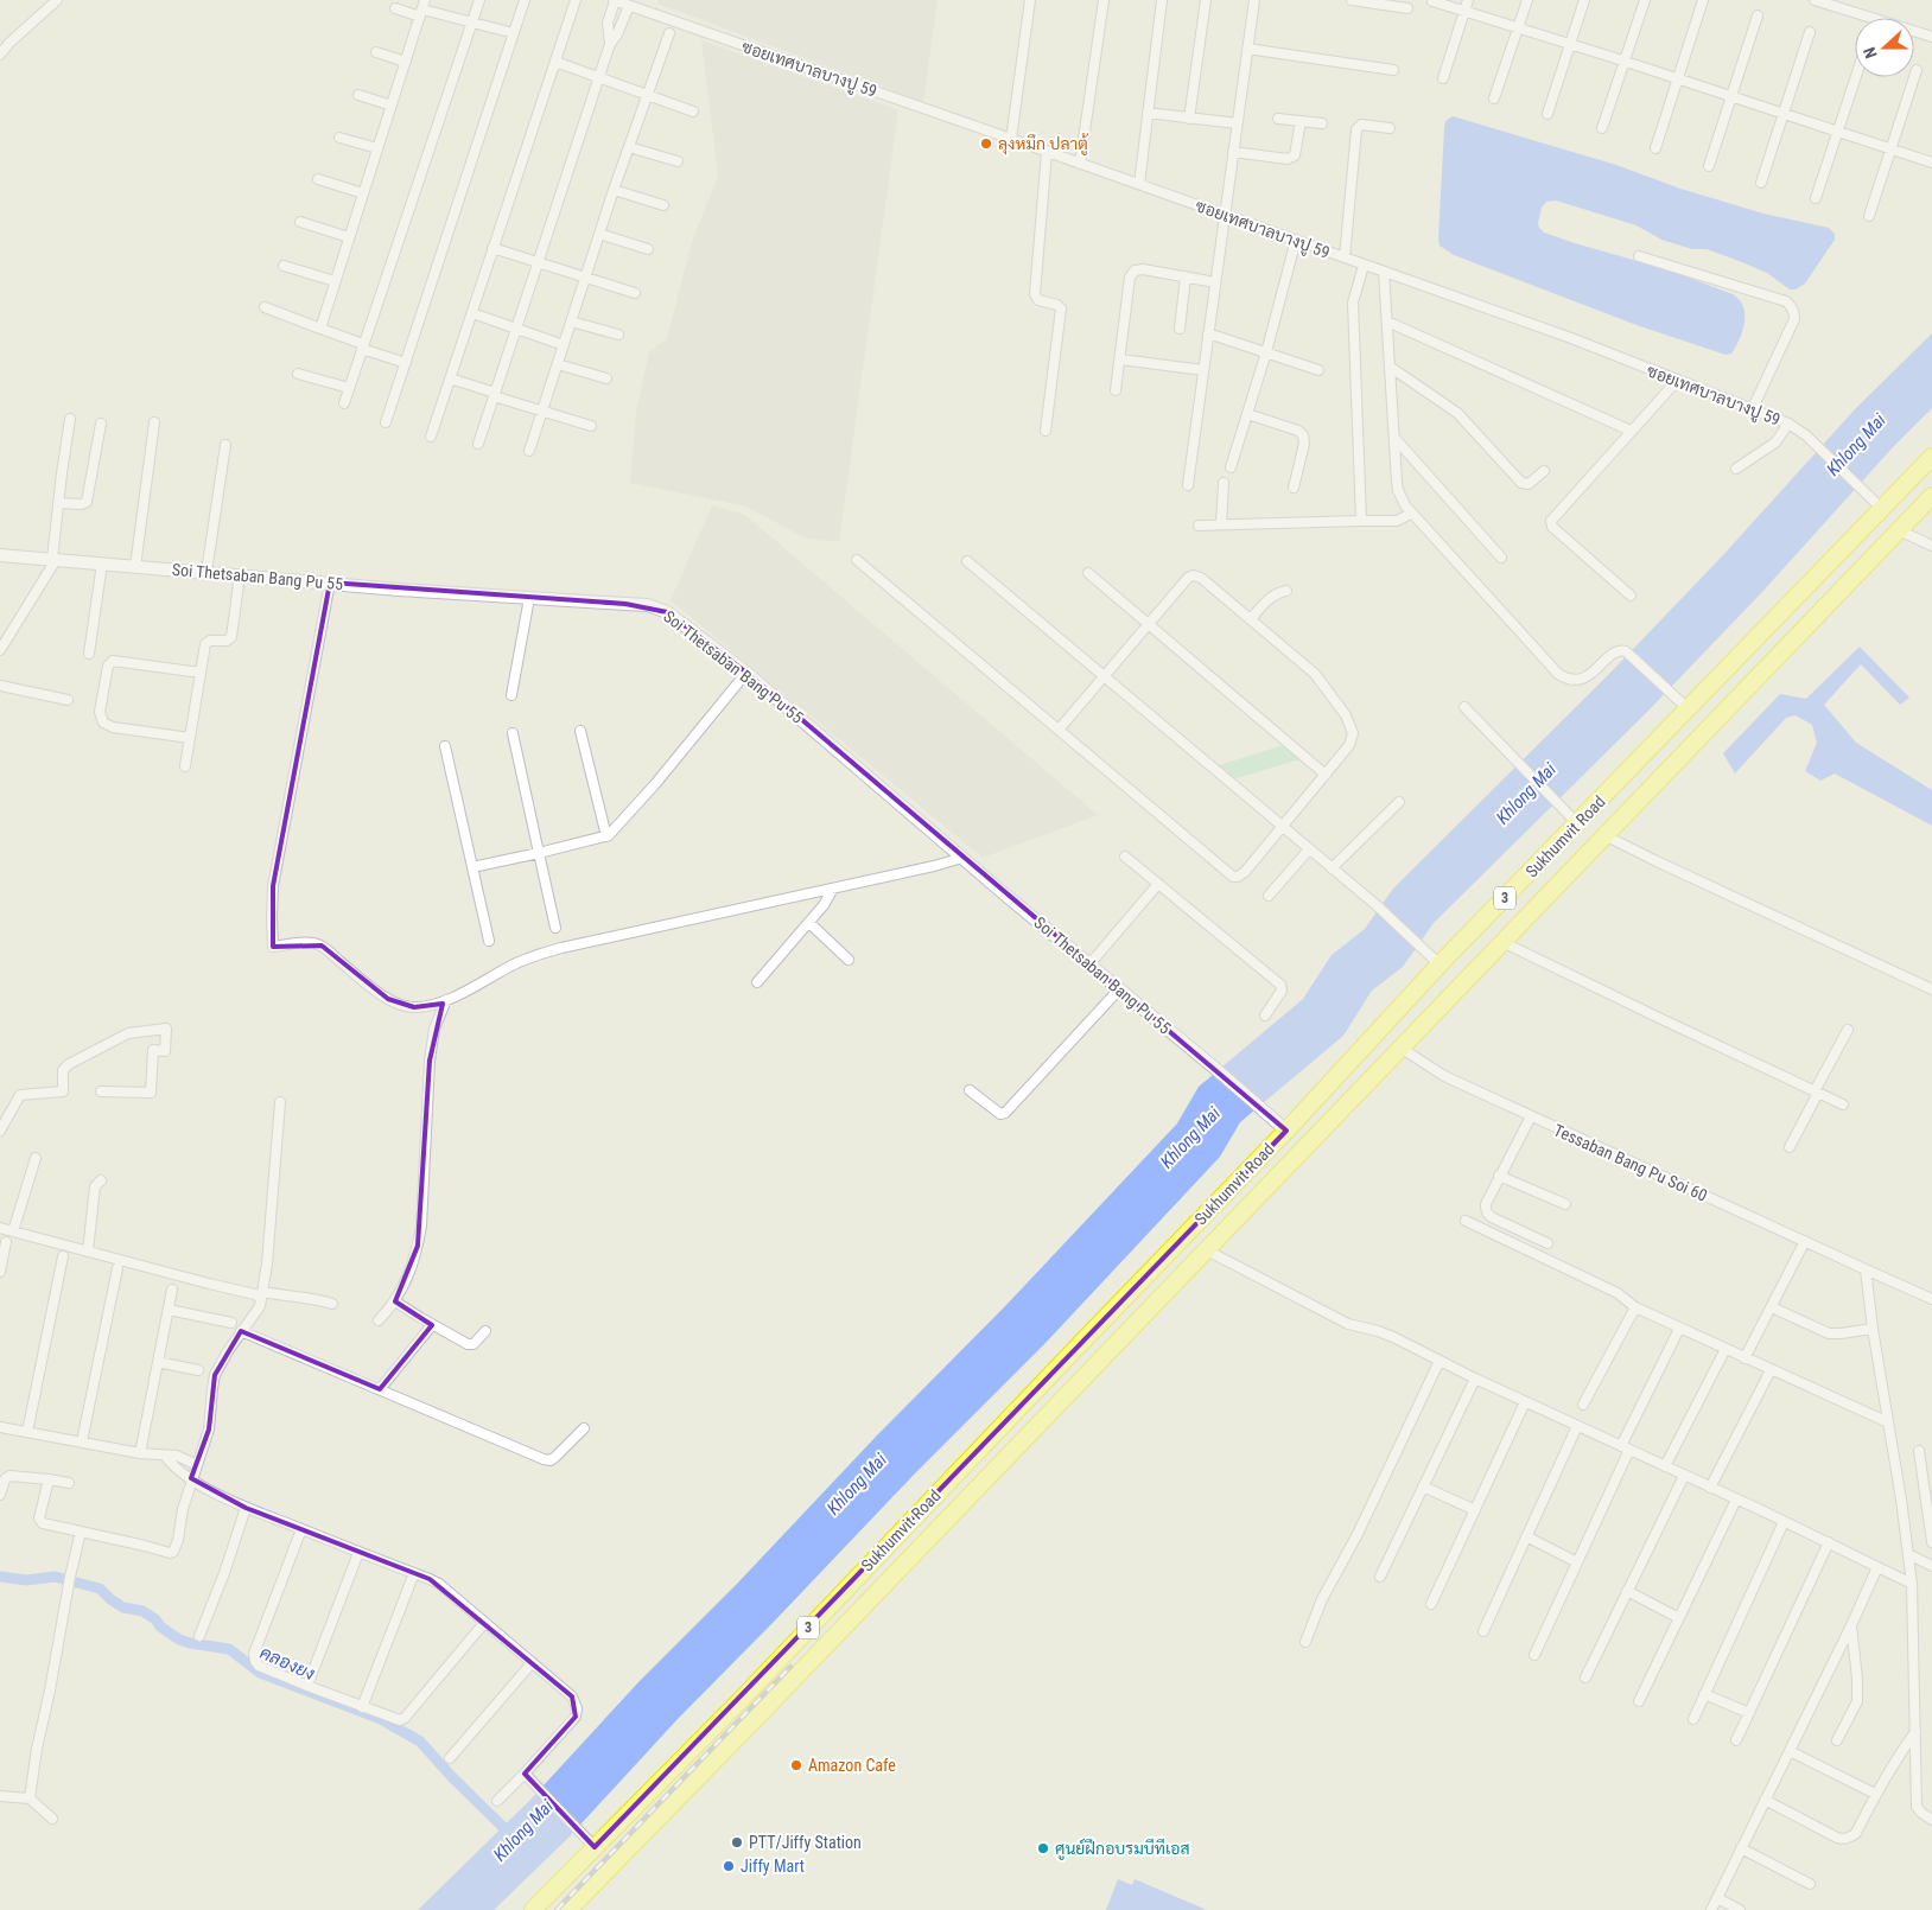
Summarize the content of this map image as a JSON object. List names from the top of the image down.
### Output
{
  "streets": {
    "highway": ["Sukhumvit Road", "3"],
    "street": ["ซอยเทศบาลบางปู 59", "Soi Thetsaban Bang Pu 55", "Tessaban Bang Pu Soi 60"]
  },
  "crossings": [
    ["ซอยเทศบาลบางปู 59", "Sukhumvit Road"],
    ["Soi Thetsaban Bang Pu 55", "Sukhumvit Road"],
    ["Sukhumvit Road", "Tessaban Bang Pu Soi 60"]
  ],
  "water": ["Khlong Mai", "คลองยง"],
  "places": [
    "ลุงหมึก ปลาตู้",
    "Amazon Cafe",
    "PTT/Jiffy Station",
    "ศูนย์ฝึกอบรมบีทีเอส",
    "Jiffy Mart"
  ],
  "north": "left"
}
